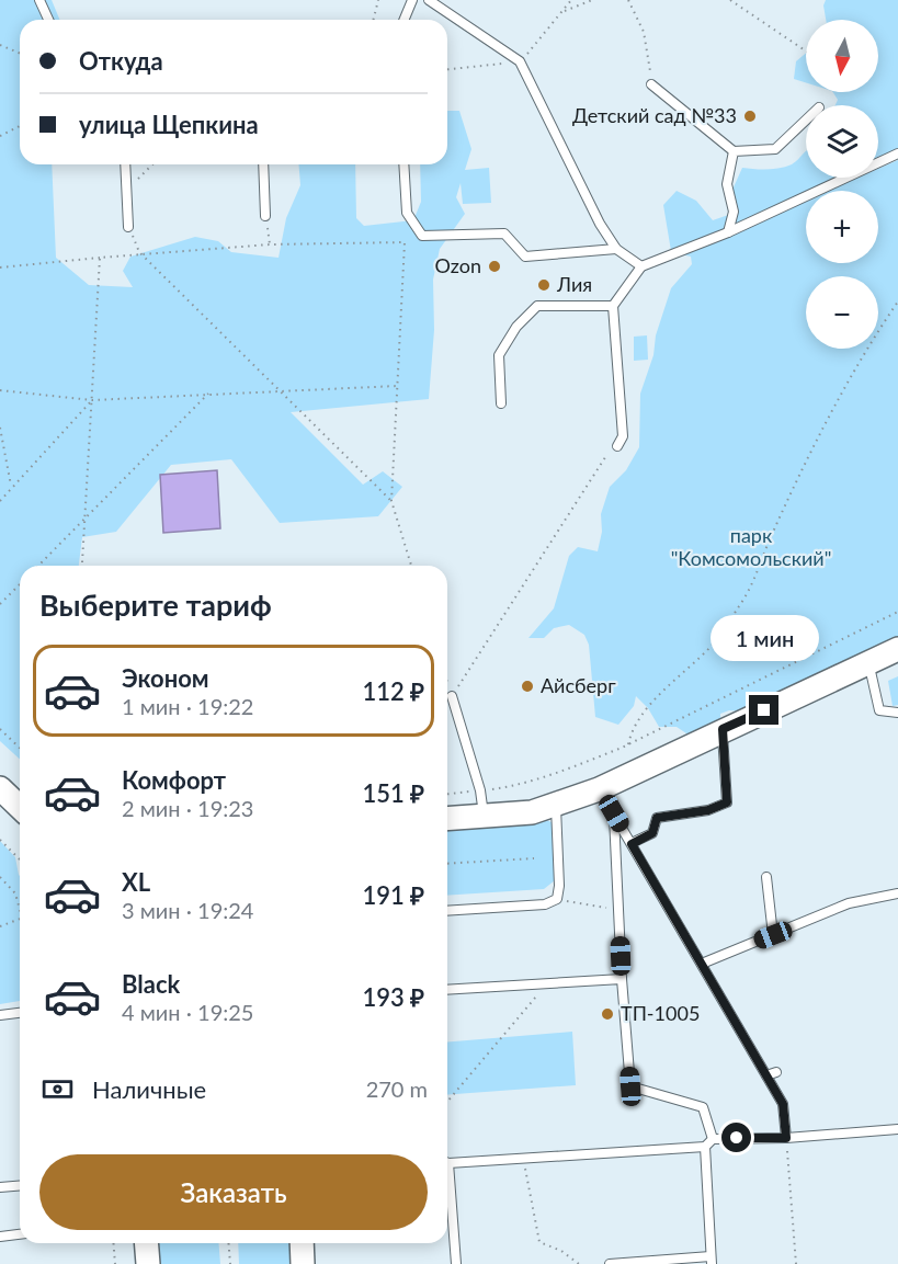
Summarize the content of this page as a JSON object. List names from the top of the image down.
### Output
{
  "parks": ["парк \"Комсомольский\""],
  "places": [
    "Детский сад №33",
    "Ozon",
    "Лия",
    "Айсберг",
    "ТП-1005"
  ],
  "north": "bottom",
  "page": {
    "map_buttons": ["+", "−"],
    "banner": ["Откуда", "улица Щепкина"],
    "heading": "Выберите тариф",
    "bubble": "1 мин",
    "list": [
      {
        "name": "Эконом",
        "note": "1 мин · 19:22",
        "value": "112 ₽"
      },
      {
        "name": "Комфорт",
        "note": "2 мин · 19:23",
        "value": "151 ₽"
      },
      {
        "name": "XL",
        "note": "3 мин · 19:24",
        "value": "191 ₽"
      },
      {
        "name": "Black",
        "note": "4 мин · 19:25",
        "value": "193 ₽"
      }
    ],
    "pay": ["Наличные", "270 m"],
    "buttons": "Заказать"
  }
}
